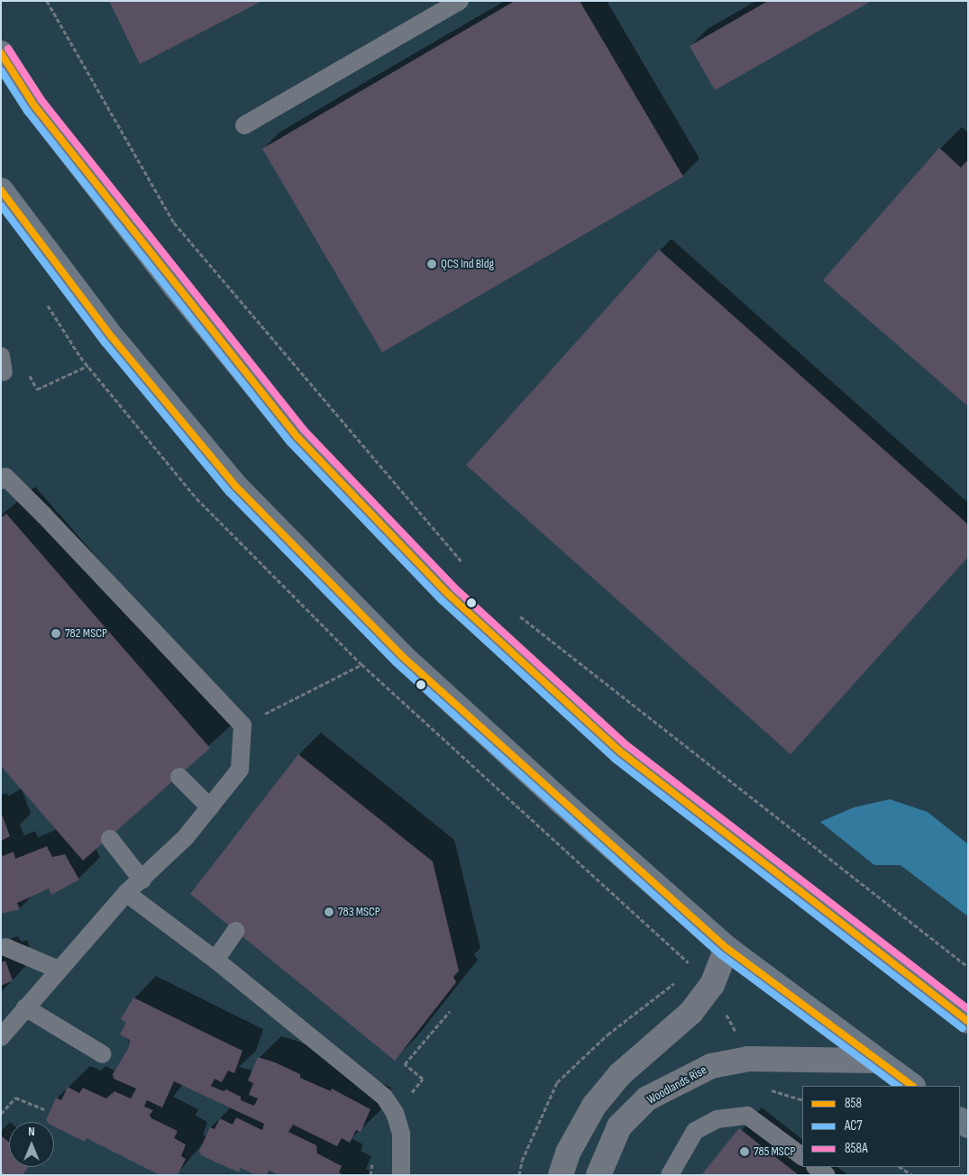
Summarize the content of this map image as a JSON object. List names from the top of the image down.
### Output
{
  "streets": {
    "street": ["Woodlands Rise"]
  },
  "places": [
    "QCS Ind Bldg",
    "782 MSCP",
    "783 MSCP",
    "785 MSCP"
  ],
  "lines": ["transit line 858A", "transit line 858", "transit line AC7"],
  "legend": ["858", "AC7", "858A"],
  "north": "top"
}
